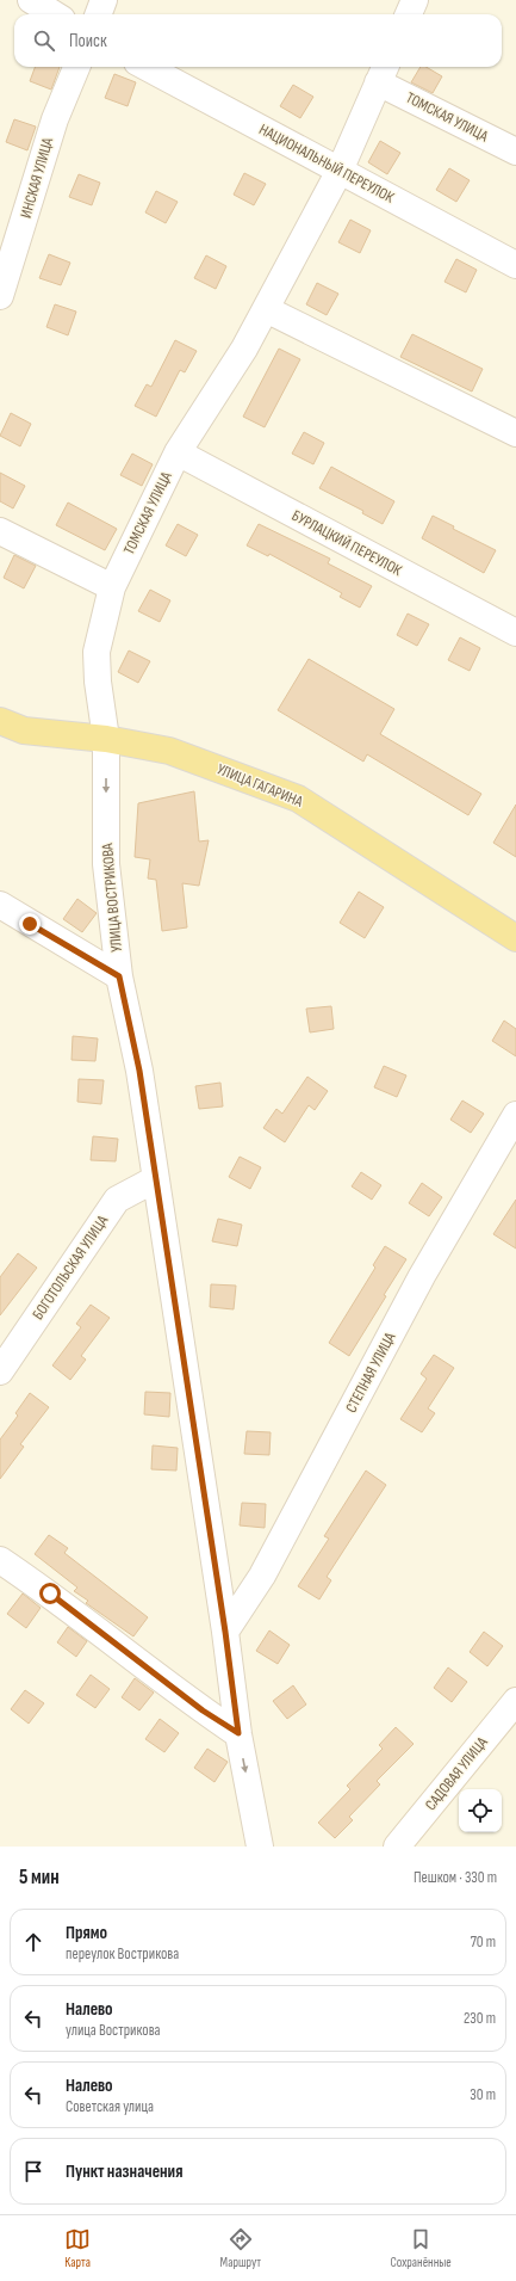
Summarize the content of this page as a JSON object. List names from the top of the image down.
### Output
{
  "streets": {
    "main road": ["УЛИЦА ГАГАРИНА"],
    "street": [
      "ТОМСКАЯ УЛИЦА",
      "НАЦИОНАЛЬНЫЙ ПЕРЕУЛОК",
      "ИНСКАЯ УЛИЦА",
      "БУРЛАЦКИЙ ПЕРЕУЛОК",
      "УЛИЦА ВОСТРИКОВА",
      "БОГОТОЛЬСКАЯ УЛИЦА",
      "СТЕПНАЯ УЛИЦА",
      "САДОВАЯ УЛИЦА"
    ]
  },
  "crossings": [
    ["ТОМСКАЯ УЛИЦА", "НАЦИОНАЛЬНЫЙ ПЕРЕУЛОК"],
    ["ТОМСКАЯ УЛИЦА", "БУРЛАЦКИЙ ПЕРЕУЛОК"],
    ["ТОМСКАЯ УЛИЦА", "УЛИЦА ГАГАРИНА"],
    ["ТОМСКАЯ УЛИЦА", "УЛИЦА ВОСТРИКОВА"],
    ["УЛИЦА ГАГАРИНА", "УЛИЦА ВОСТРИКОВА"],
    ["УЛИЦА ВОСТРИКОВА", "БОГОТОЛЬСКАЯ УЛИЦА"],
    ["УЛИЦА ВОСТРИКОВА", "СТЕПНАЯ УЛИЦА"]
  ],
  "page": {
    "search": "Поиск",
    "heading": ["5 мин", "Пешком · 330 m"],
    "list": [
      ["Прямо", "переулок Вострикова", "70 m"],
      ["Налево", "улица Вострикова", "230 m"],
      ["Налево", "Советская улица", "30 m"],
      "Пункт назначения"
    ],
    "nav": ["Карта", "Маршрут", "Сохранённые"]
  }
}
